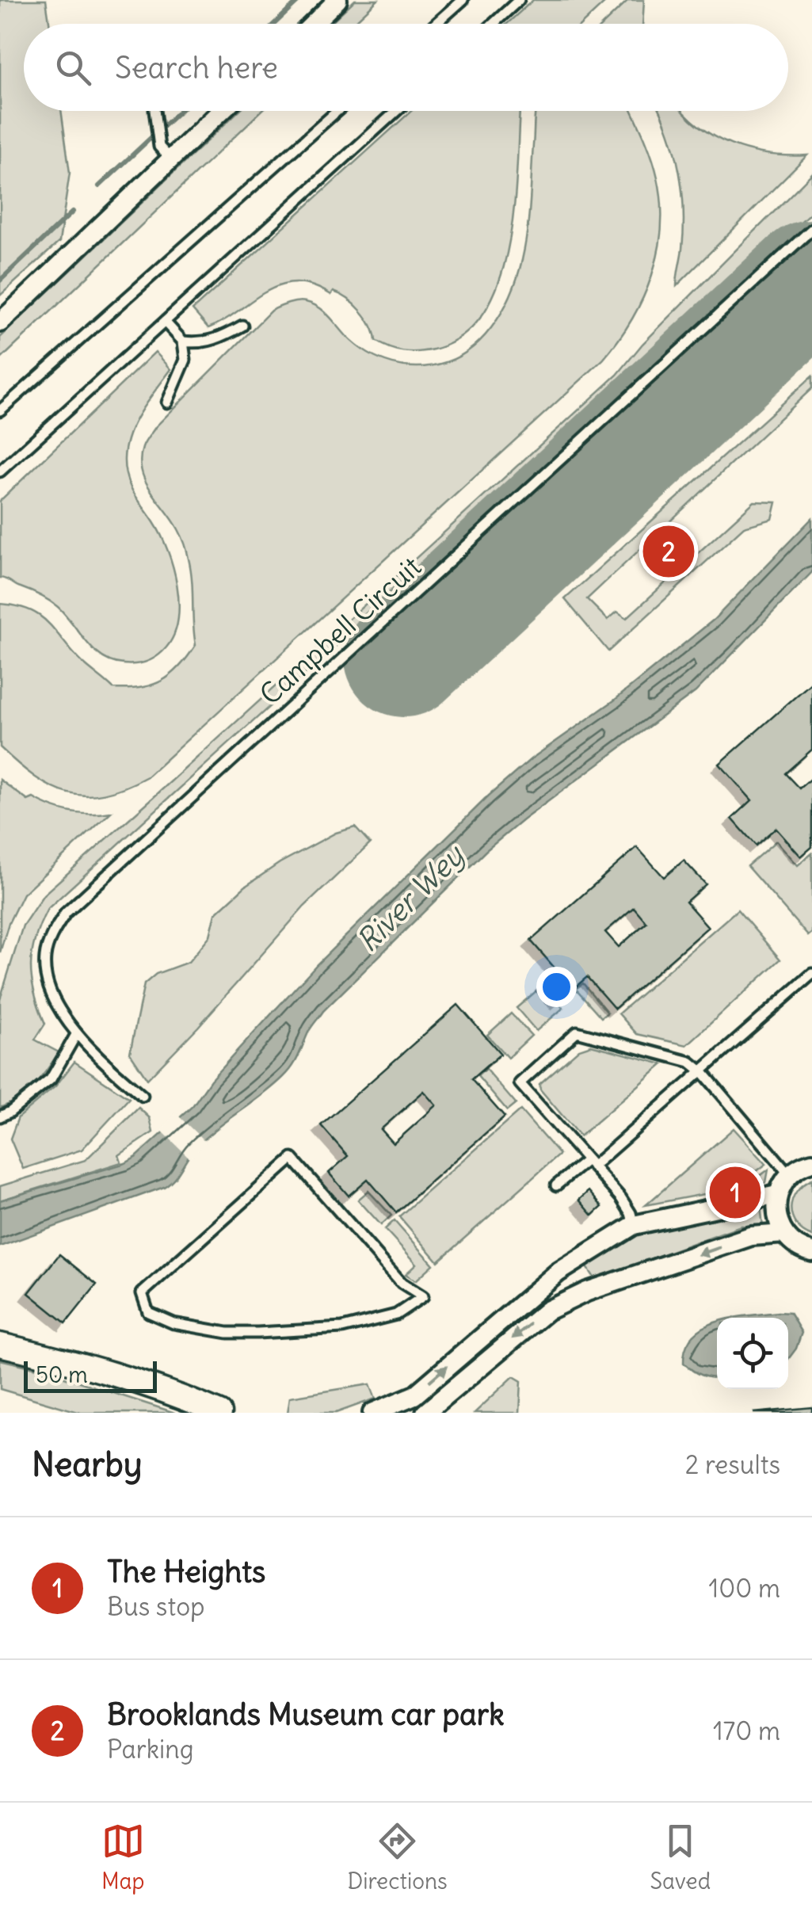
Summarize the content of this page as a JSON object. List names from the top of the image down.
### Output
{
  "streets": {
    "lane": ["Campbell Circuit"]
  },
  "water": ["River Wey"],
  "scale_bar": "50 m",
  "page": {
    "search": "Search here",
    "pins": ["2", "1"],
    "scale": "50 m",
    "heading": ["Nearby", "2 results"],
    "list": [
      {
        "mark": "1",
        "name": "The Heights",
        "note": "Bus stop",
        "value": "100 m"
      },
      {
        "mark": "2",
        "name": "Brooklands Museum car park",
        "note": "Parking",
        "value": "170 m"
      }
    ],
    "nav": ["Map", "Directions", "Saved"]
  }
}
